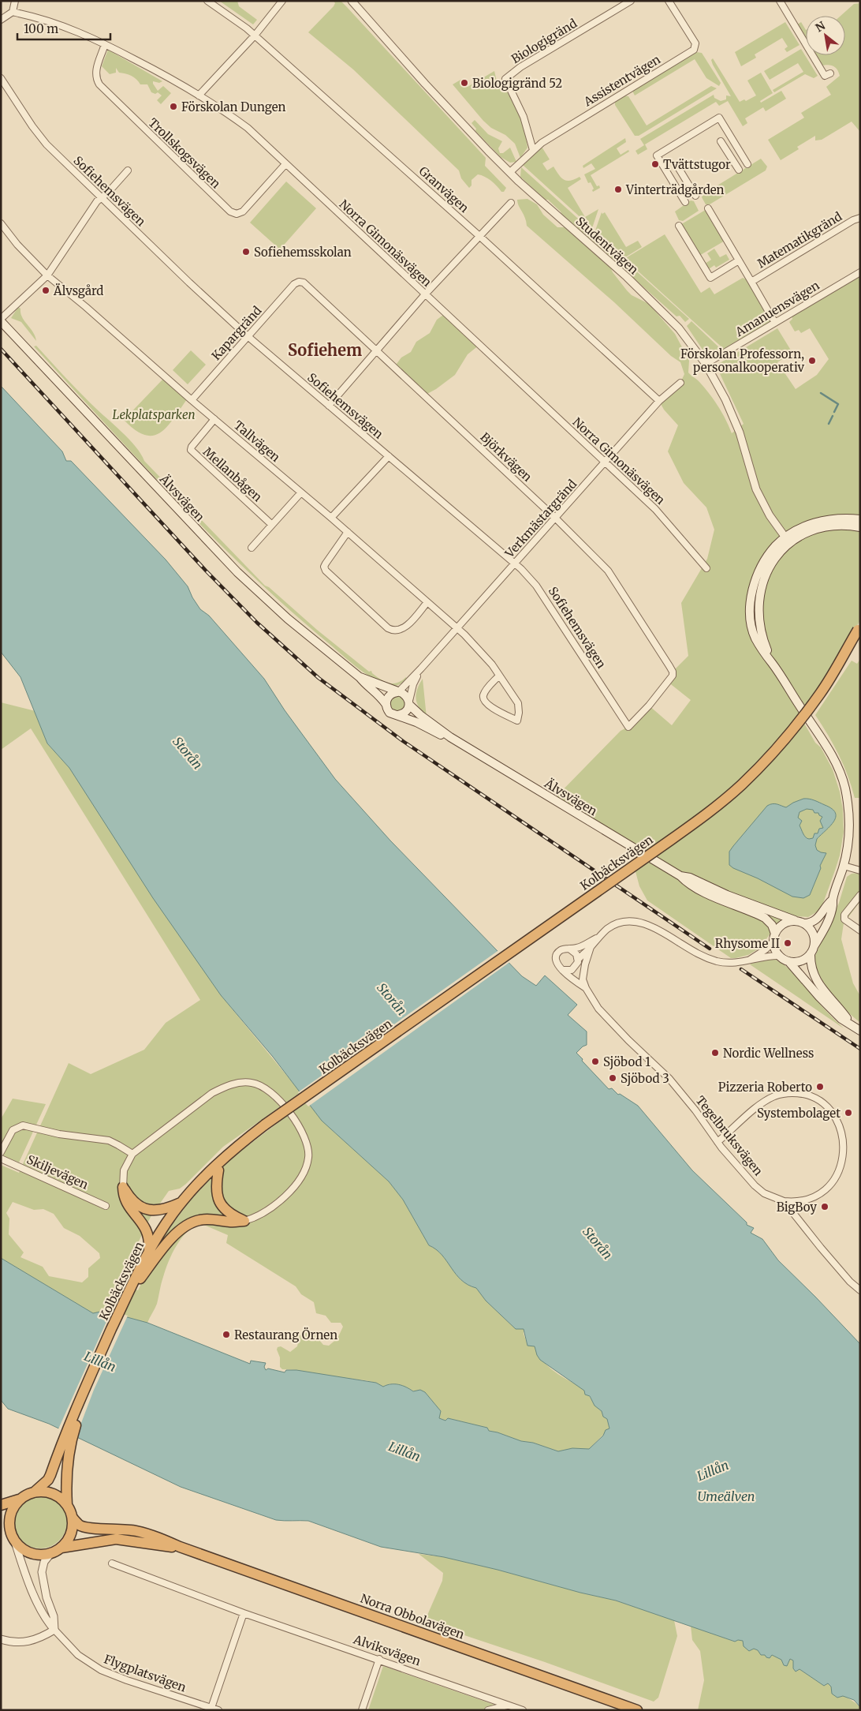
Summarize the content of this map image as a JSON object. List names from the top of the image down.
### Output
{
  "streets": {
    "highway": ["Kolbäcksvägen", "Norra Obbolavägen"],
    "main road": ["Älvsvägen"],
    "street": [
      "Biologigränd",
      "Assistentvägen",
      "Trollskogsvägen",
      "Granvägen",
      "Sofiehemsvägen",
      "Matematikgränd",
      "Norra Gimonäsvägen",
      "Studentvägen",
      "Amanuensvägen",
      "Kapargränd",
      "Tallvägen",
      "Björkvägen",
      "Mellanbågen",
      "Verkmästargränd",
      "Tegelbruksvägen",
      "Skiljevägen",
      "Alviksvägen",
      "Flygplatsvägen"
    ]
  },
  "crossings": [
    ["Biologigränd", "Assistentvägen"],
    ["Assistentvägen", "Studentvägen"],
    ["Trollskogsvägen", "Norra Gimonäsvägen"],
    ["Granvägen", "Verkmästargränd"],
    ["Sofiehemsvägen", "Kapargränd"],
    ["Sofiehemsvägen", "Björkvägen"],
    ["Sofiehemsvägen", "Verkmästargränd"],
    ["Matematikgränd", "Amanuensvägen"],
    ["Norra Gimonäsvägen", "Verkmästargränd"],
    ["Studentvägen", "Amanuensvägen"],
    ["Kapargränd", "Tallvägen"],
    ["Kapargränd", "Björkvägen"],
    ["Tallvägen", "Mellanbågen"],
    ["Tallvägen", "Verkmästargränd"],
    ["Björkvägen", "Verkmästargränd"],
    ["Älvsvägen", "Verkmästargränd"],
    ["Kolbäcksvägen", "Norra Obbolavägen"],
    ["Kolbäcksvägen", "Flygplatsvägen"],
    ["Norra Obbolavägen", "Flygplatsvägen"]
  ],
  "districts": ["Sofiehem"],
  "water": ["Storån", "Lillån", "Umeälven"],
  "parks": ["Lekplatsparken"],
  "places": [
    "Biologigränd 52",
    "Förskolan Dungen",
    "Tvättstugor",
    "Vinterträdgården",
    "Sofiehemsskolan",
    "Älvsgård",
    "Förskolan Professorn, personalkooperativ",
    "Rhysome II",
    "Nordic Wellness",
    "Sjöbod 1",
    "Sjöbod 3",
    "Pizzeria Roberto",
    "Systembolaget",
    "BigBoy",
    "Restaurang Örnen"
  ],
  "scale_bar": "100 m",
  "north": "top left"
}
